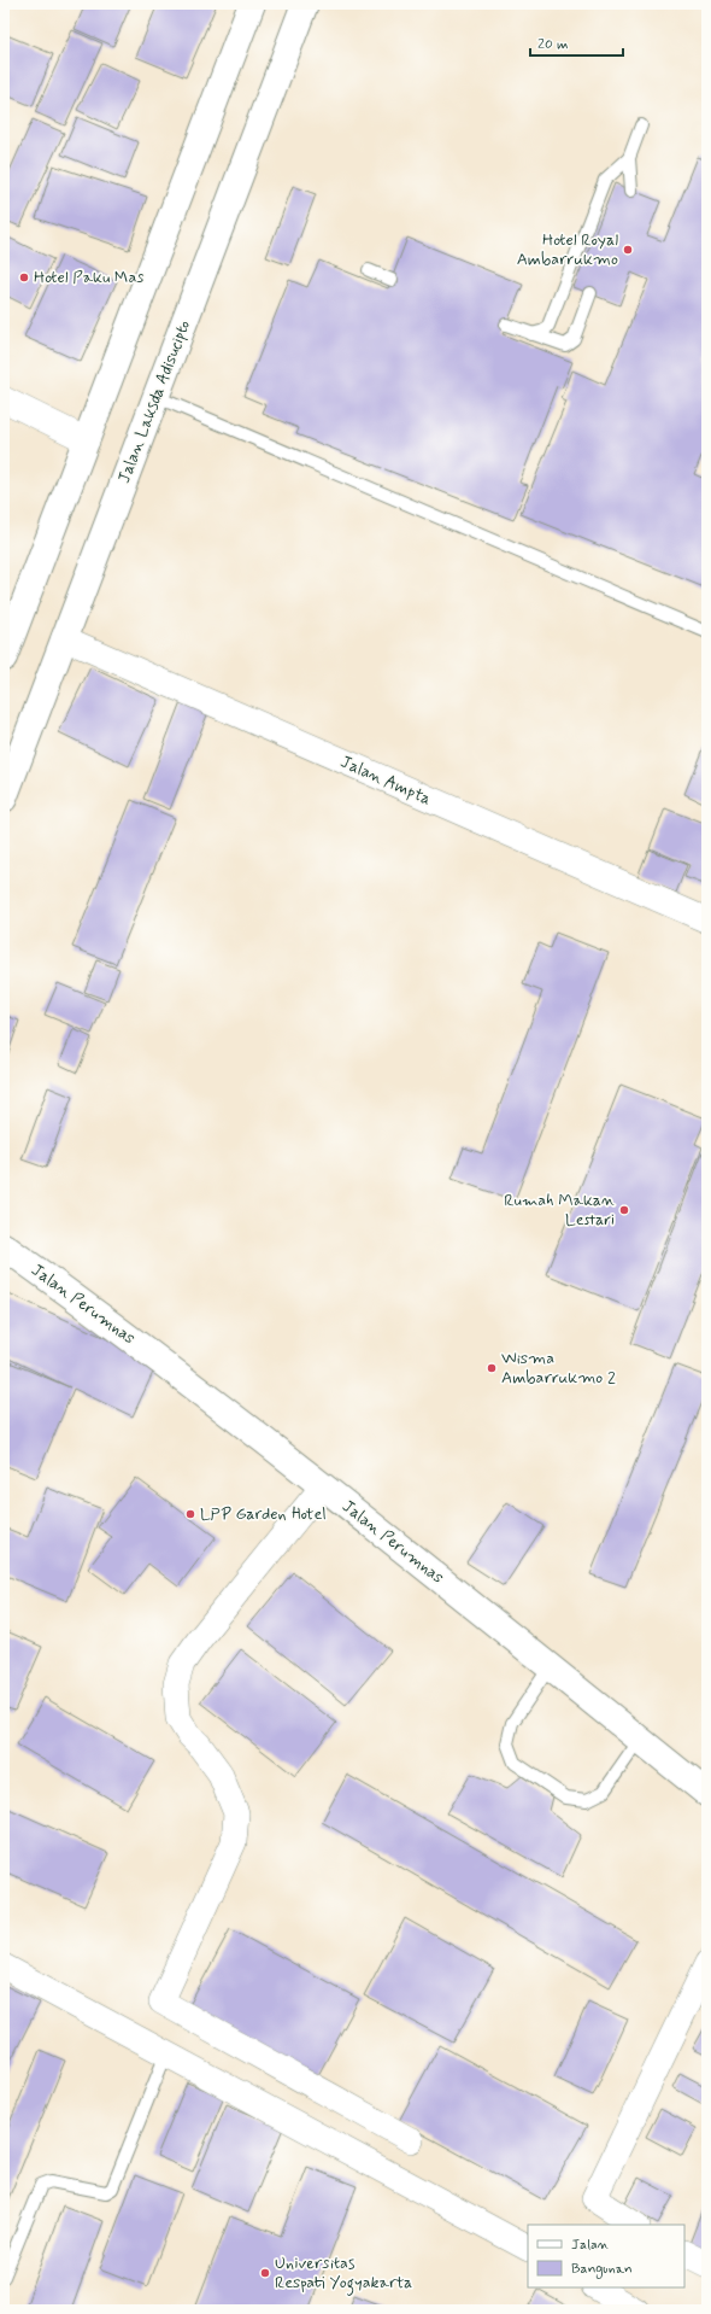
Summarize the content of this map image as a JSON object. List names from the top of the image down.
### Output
{
  "streets": {
    "main road": ["Jalan Laksda Adisucipto", "Jalan Perumnas"],
    "street": ["Jalan Ampta"]
  },
  "crossings": [
    ["Jalan Laksda Adisucipto", "Jalan Ampta"]
  ],
  "places": [
    "Hotel Royal Ambarrukmo",
    "Hotel Paku Mas",
    "Rumah Makan Lestari",
    "Wisma Ambarrukmo 2",
    "LPP Garden Hotel",
    "Universitas Respati Yogyakarta"
  ],
  "legend": ["Jalan", "Bangunan"],
  "scale_bar": "20 m"
}
